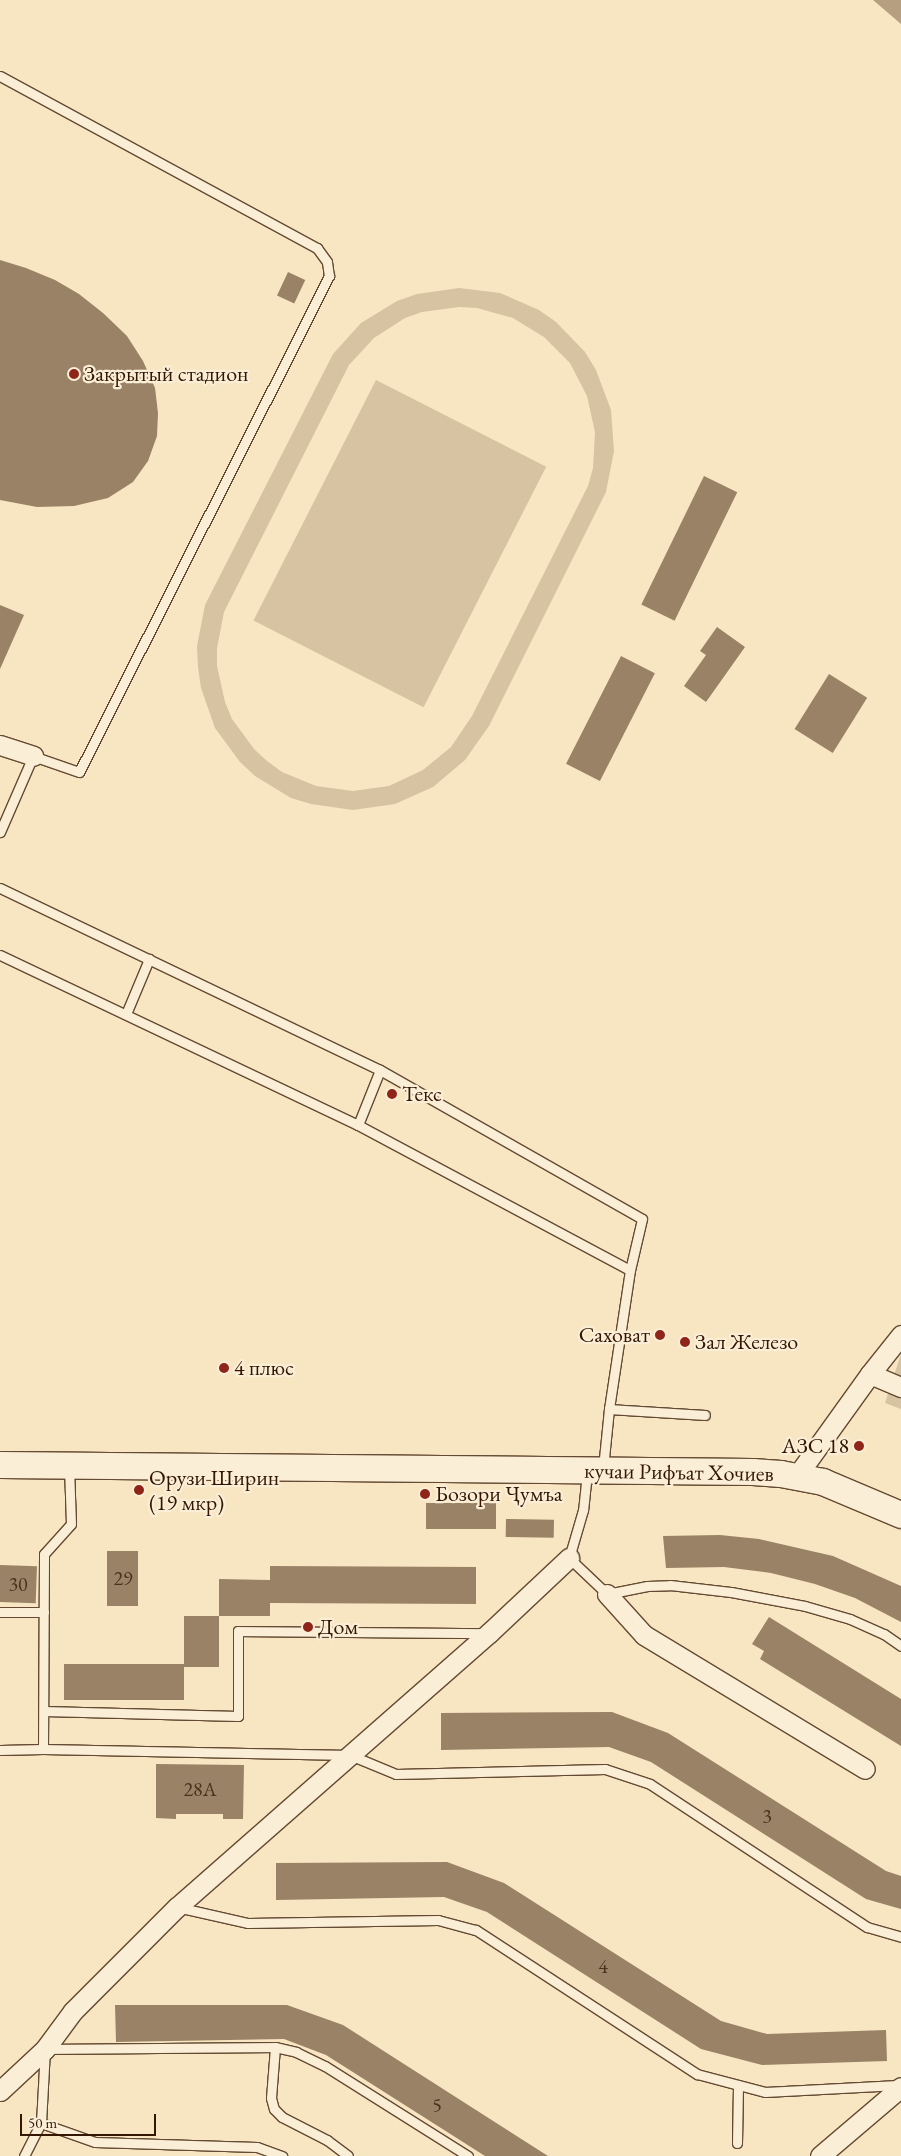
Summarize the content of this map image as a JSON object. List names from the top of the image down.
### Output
{
  "streets": {
    "main road": ["кучаи Рифъат Хочиев"]
  },
  "places": [
    "Закрытый стадион",
    "Текс",
    "Саховат",
    "Зал Железо",
    "4 плюс",
    "АЗС 18",
    "Орузи Ширин (19 мкр)",
    "Бозори Ҷумъа",
    "Дом"
  ],
  "house_numbers": [
    "29",
    "30",
    "28А",
    "3",
    "4",
    "5"
  ],
  "scale_bar": "50 m"
}
